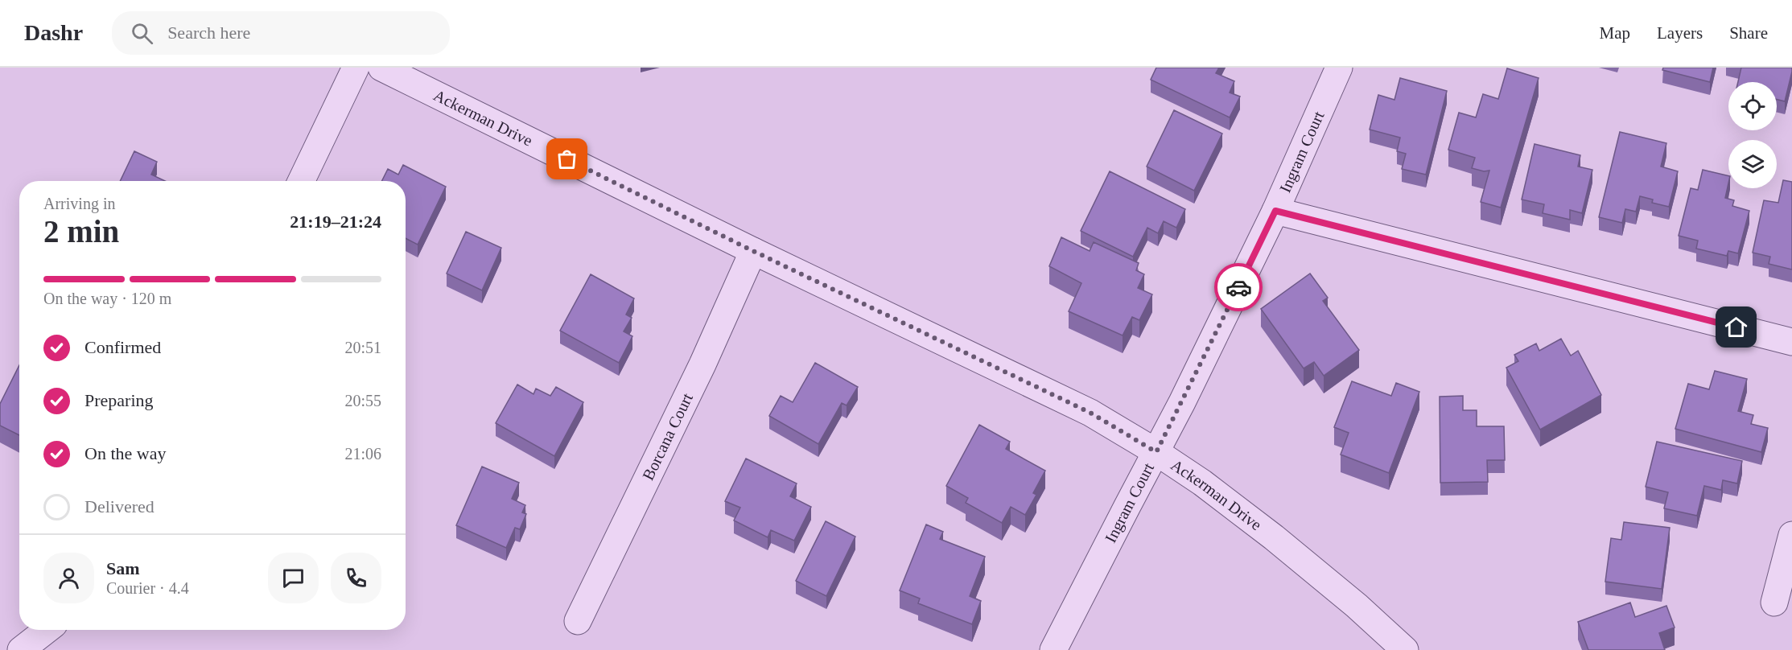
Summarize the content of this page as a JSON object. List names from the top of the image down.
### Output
{
  "streets": {
    "street": ["Ackerman Drive", "Ingram Court", "Borcana Court"]
  },
  "crossings": [
    ["Ackerman Drive", "Ingram Court"],
    ["Ackerman Drive", "Borcana Court"]
  ],
  "page": {
    "header": "Dashr",
    "search": "Search here",
    "nav": ["Map", "Layers", "Share"],
    "heading": ["2 min", "Arriving in", "21:19–21:24"],
    "panel": ["Sam", "Courier · 4.4"],
    "bar": "On the way · 120 m",
    "list": [
      ["Confirmed", "20:51"],
      ["Preparing", "20:55"],
      ["On the way", "21:06"],
      "Delivered"
    ]
  }
}
